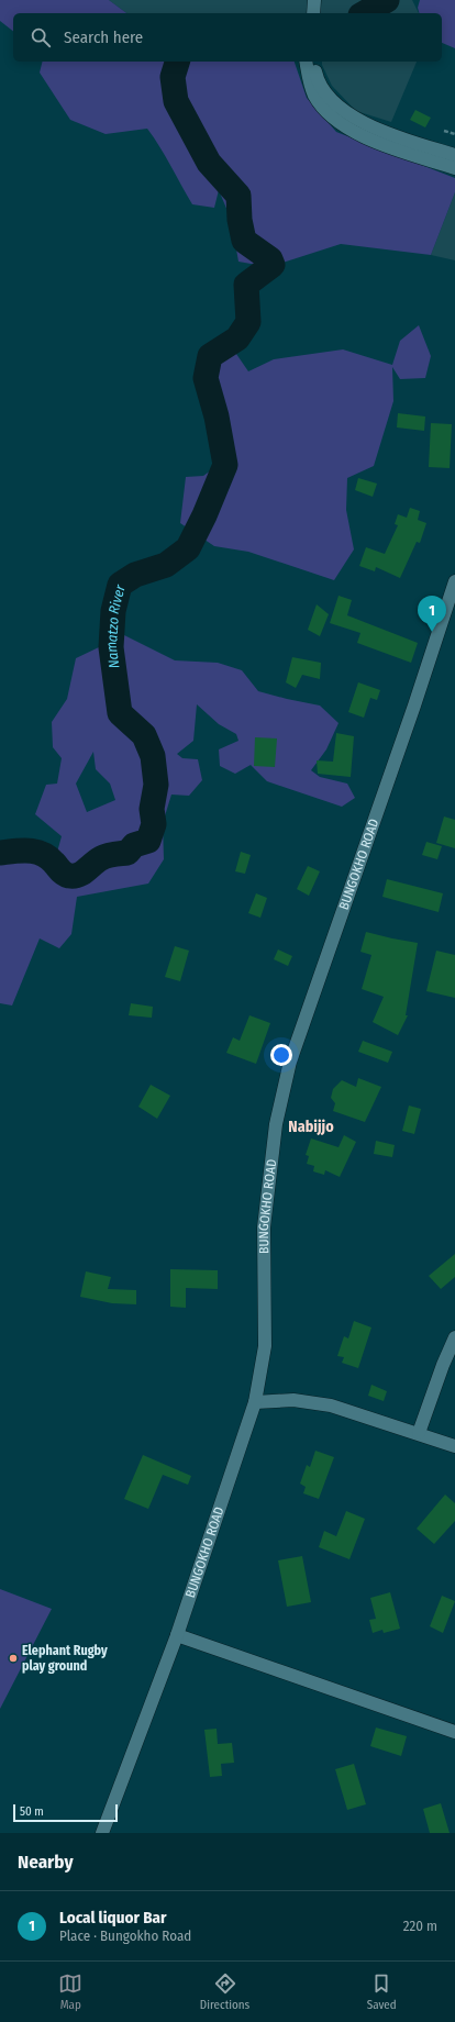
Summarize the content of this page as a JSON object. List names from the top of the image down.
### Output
{
  "streets": {
    "street": ["BUNGOKHO ROAD"]
  },
  "districts": ["Nabijjo"],
  "water": ["Namatzo River"],
  "places": ["Elephant Rugby play ground"],
  "scale_bar": "50 m",
  "page": {
    "search": "Search here",
    "pins": "1",
    "scale": "50 m",
    "heading": "Nearby",
    "list": [
      {
        "mark": "1",
        "name": "Local liquor Bar",
        "note": "Place · Bungokho Road",
        "value": "220 m"
      }
    ],
    "nav": ["Map", "Directions", "Saved"]
  }
}
